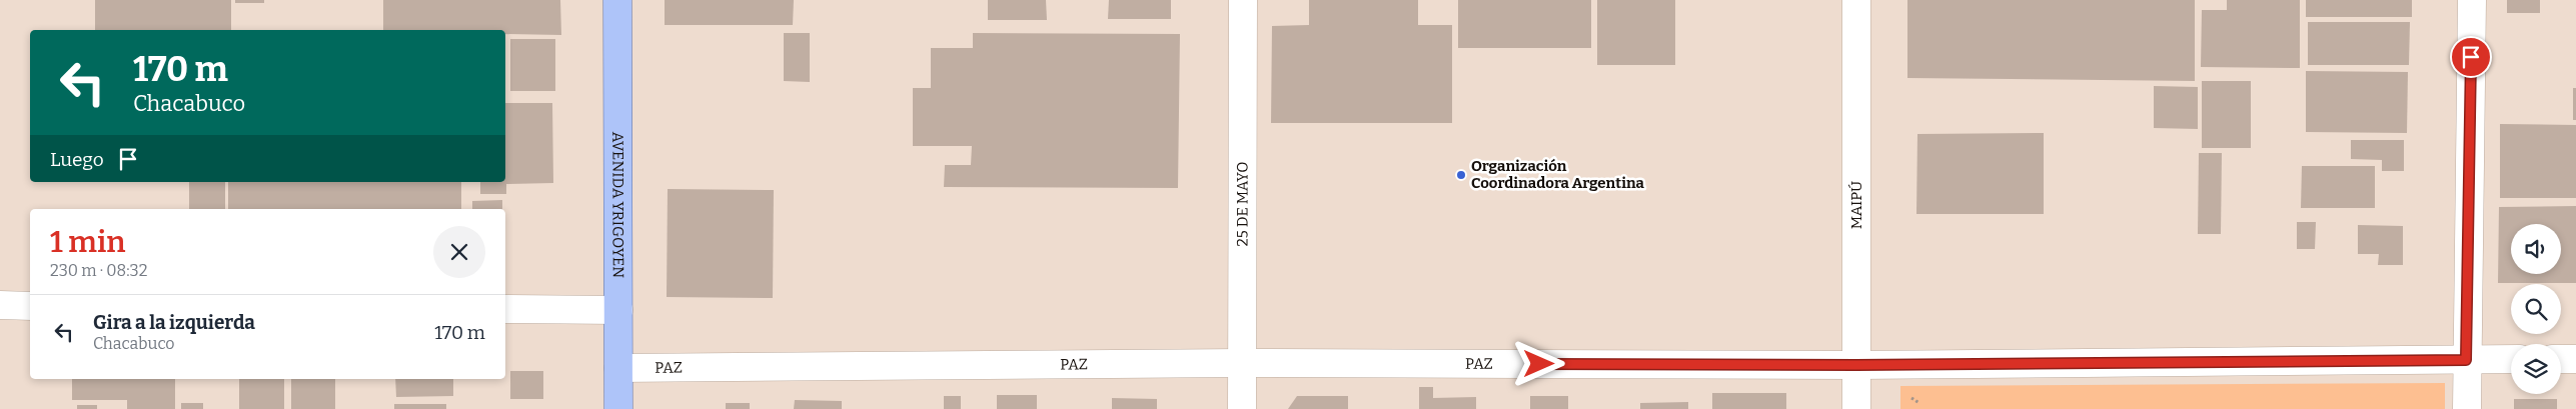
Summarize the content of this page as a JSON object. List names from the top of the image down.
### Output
{
  "streets": {
    "main road": ["AVENIDA YRIGOYEN"],
    "street": ["25 DE MAYO", "MAIPÚ", "PAZ"]
  },
  "crossings": [
    ["AVENIDA YRIGOYEN", "PAZ"],
    ["25 DE MAYO", "PAZ"],
    ["MAIPÚ", "PAZ"]
  ],
  "places": ["Organización Coordinadora Argentina"],
  "page": {
    "turn": ["170 m", "Chacabuco"],
    "then": "Luego",
    "heading": ["1 min", "230 m · 08:32"],
    "list": [
      {
        "name": "Gira a la izquierda",
        "note": "Chacabuco",
        "value": "170 m"
      }
    ]
  }
}
